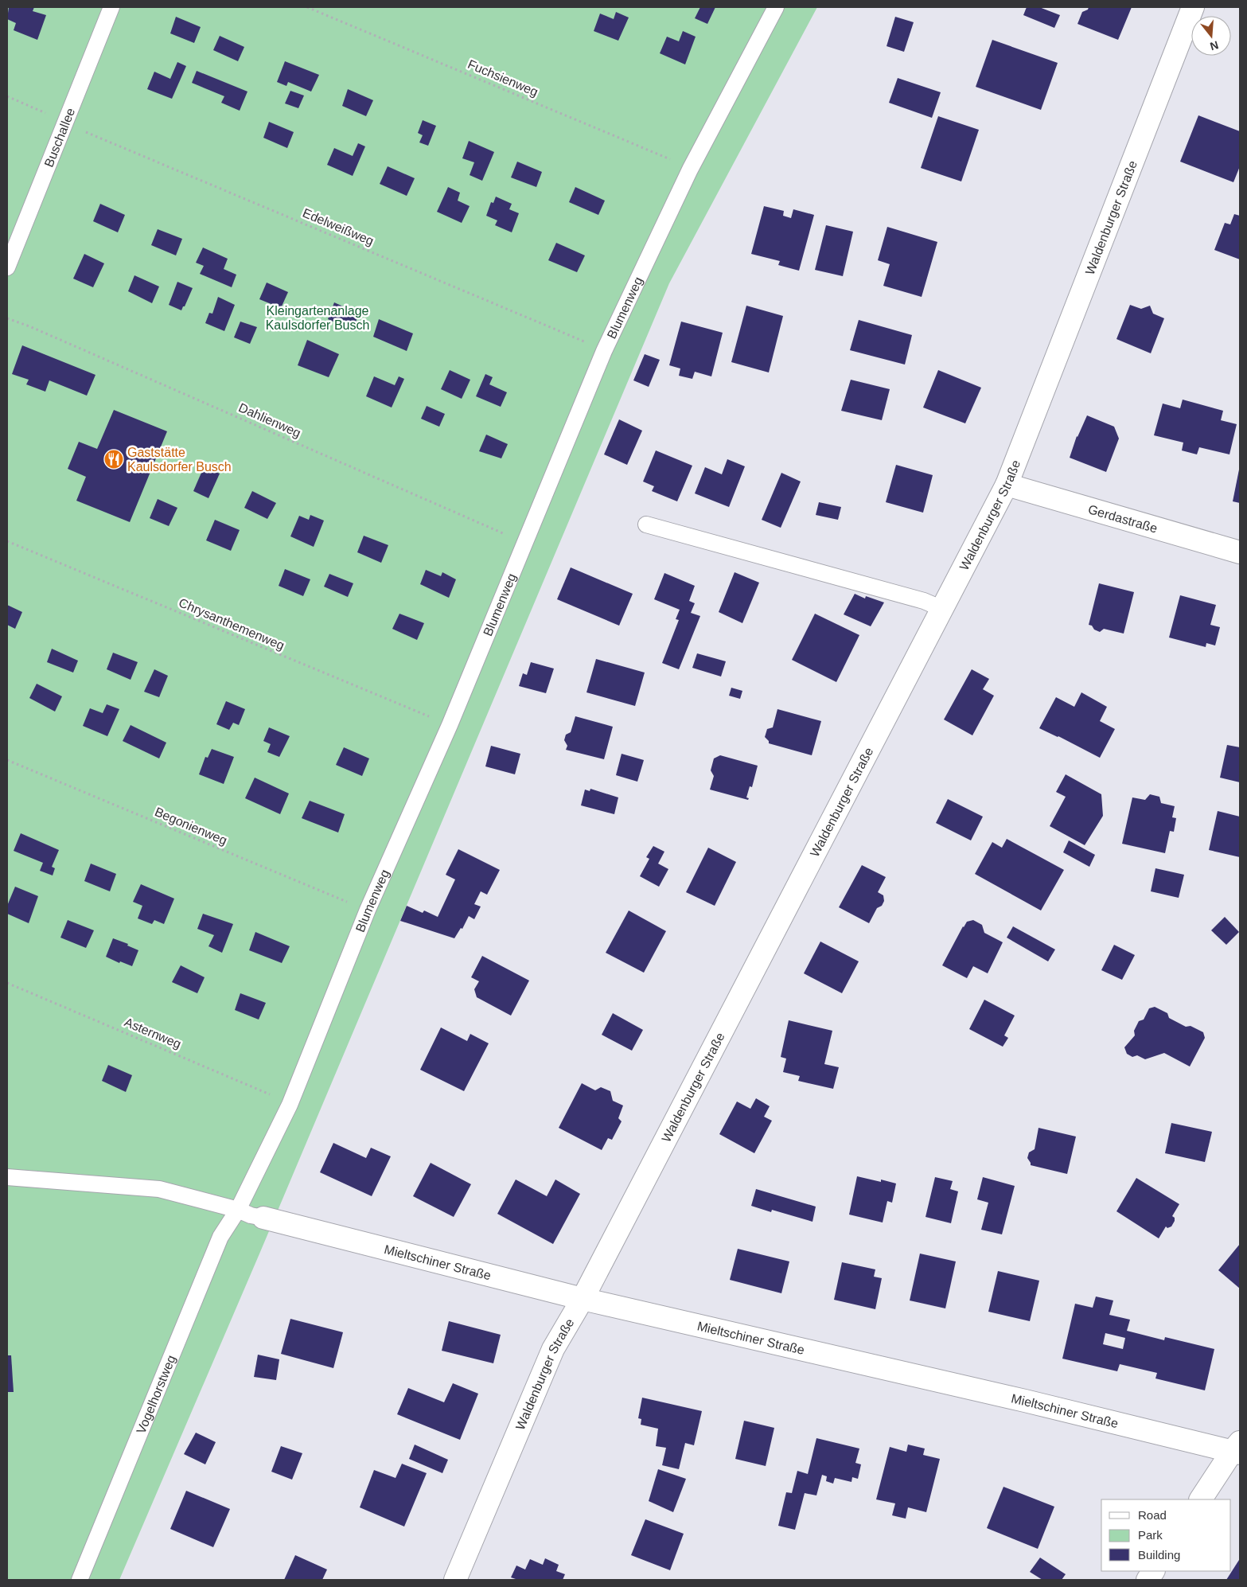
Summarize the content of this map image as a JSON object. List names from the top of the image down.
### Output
{
  "streets": {
    "street": ["Waldenburger Straße", "Gerdastraße", "Mieltschiner Straße"],
    "lane": ["Buschallee", "Blumenweg", "Vogelhorstweg"],
    "path": [
      "Fuchsienweg",
      "Edelweißweg",
      "Dahlienweg",
      "Chrysanthemenweg",
      "Begonienweg",
      "Asternweg"
    ]
  },
  "crossings": [
    ["Fuchsienweg", "Blumenweg"],
    ["Buschallee", "Edelweißweg"],
    ["Waldenburger Straße", "Gerdastraße"],
    ["Waldenburger Straße", "Mieltschiner Straße"],
    ["Edelweißweg", "Blumenweg"],
    ["Blumenweg", "Dahlienweg"],
    ["Blumenweg", "Chrysanthemenweg"],
    ["Blumenweg", "Begonienweg"],
    ["Blumenweg", "Asternweg"],
    ["Blumenweg", "Vogelhorstweg"]
  ],
  "parks": ["Kleingartenanlage Kaulsdorfer Busch"],
  "places": {
    "restaurant": ["Gaststätte Kaulsdorfer Busch"]
  },
  "legend": ["Road", "Park", "Building"],
  "north": "bottom"
}
